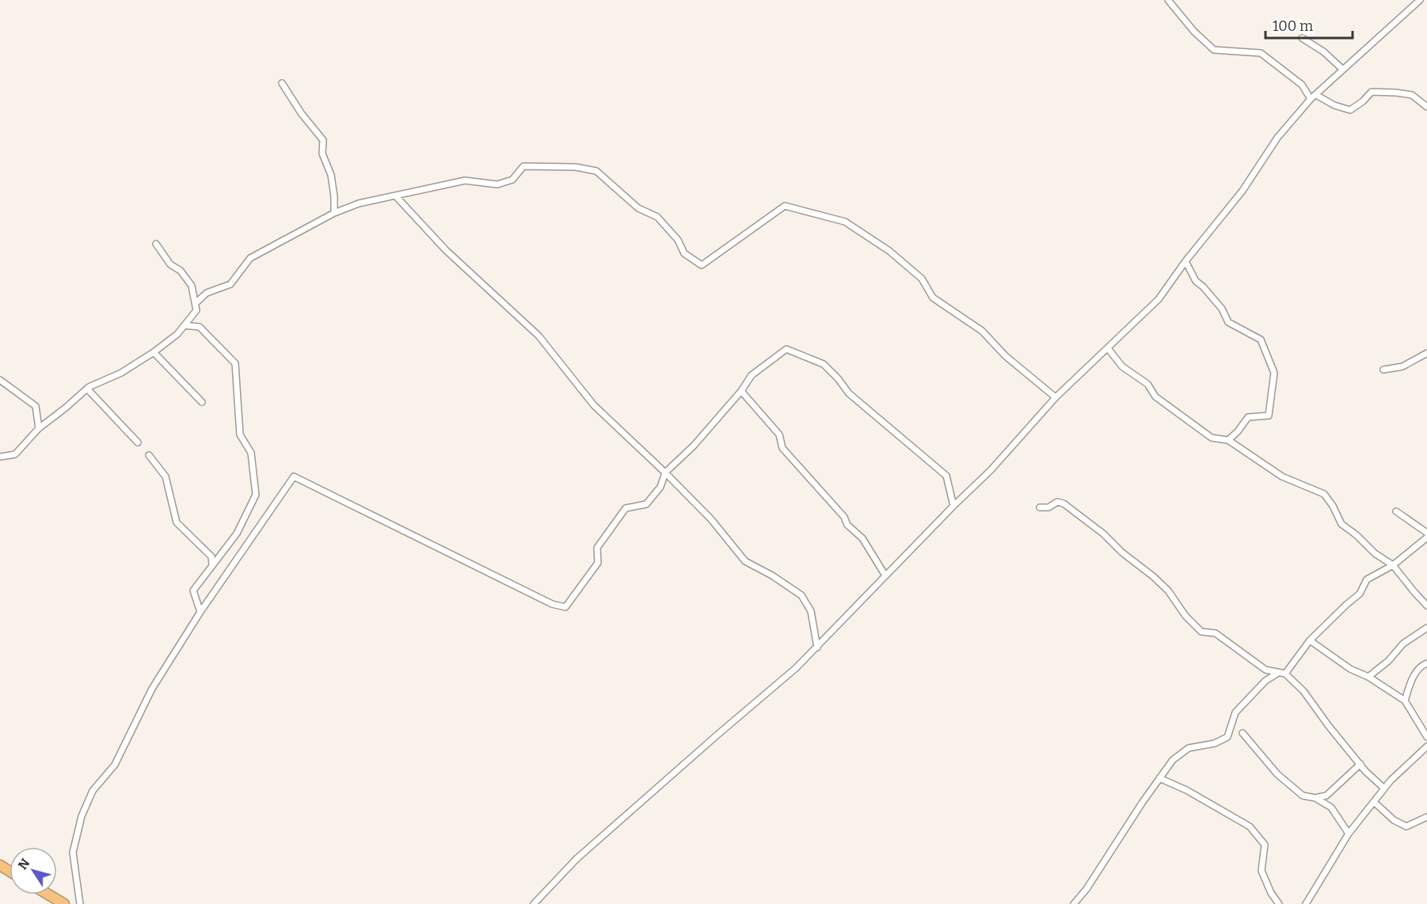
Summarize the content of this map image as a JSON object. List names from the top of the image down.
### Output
{
  "scale_bar": "100 m",
  "north": "top left"
}
